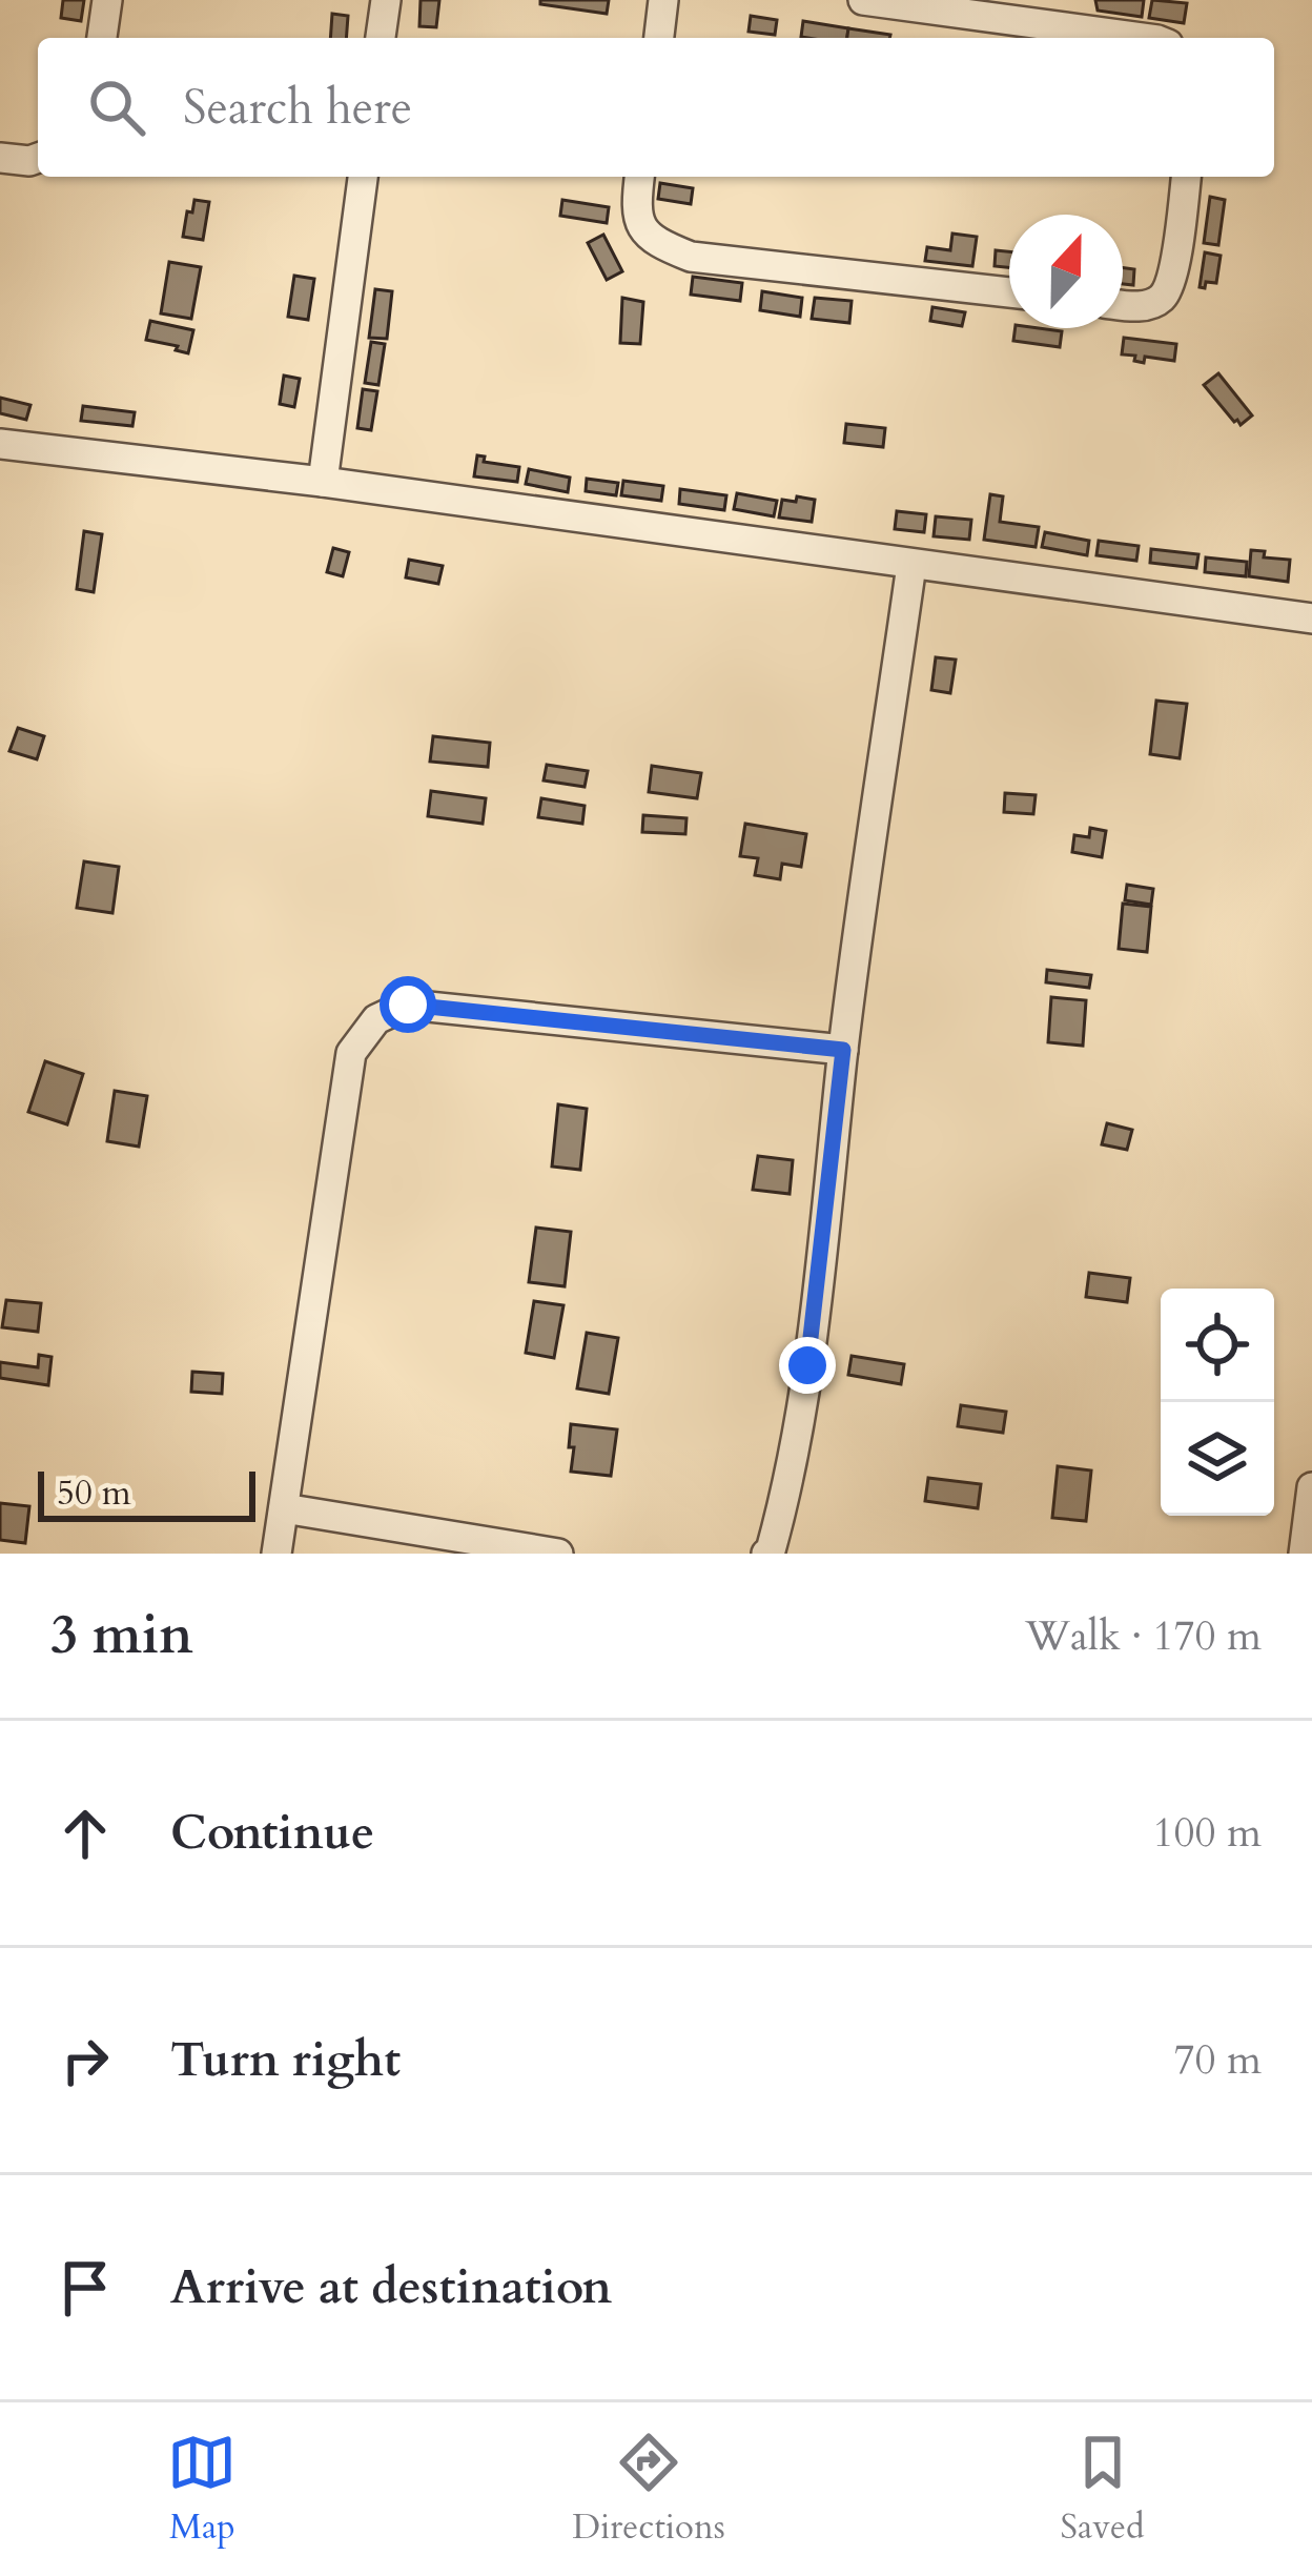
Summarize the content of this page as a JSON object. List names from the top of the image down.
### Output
{
  "scale_bar": "50 m",
  "north": "top",
  "page": {
    "search": "Search here",
    "scale": "50 m",
    "heading": ["3 min", "Walk · 170 m"],
    "list": [
      ["Continue", "100 m"],
      ["Turn right", "70 m"],
      "Arrive at destination"
    ],
    "nav": ["Map", "Directions", "Saved"]
  }
}
